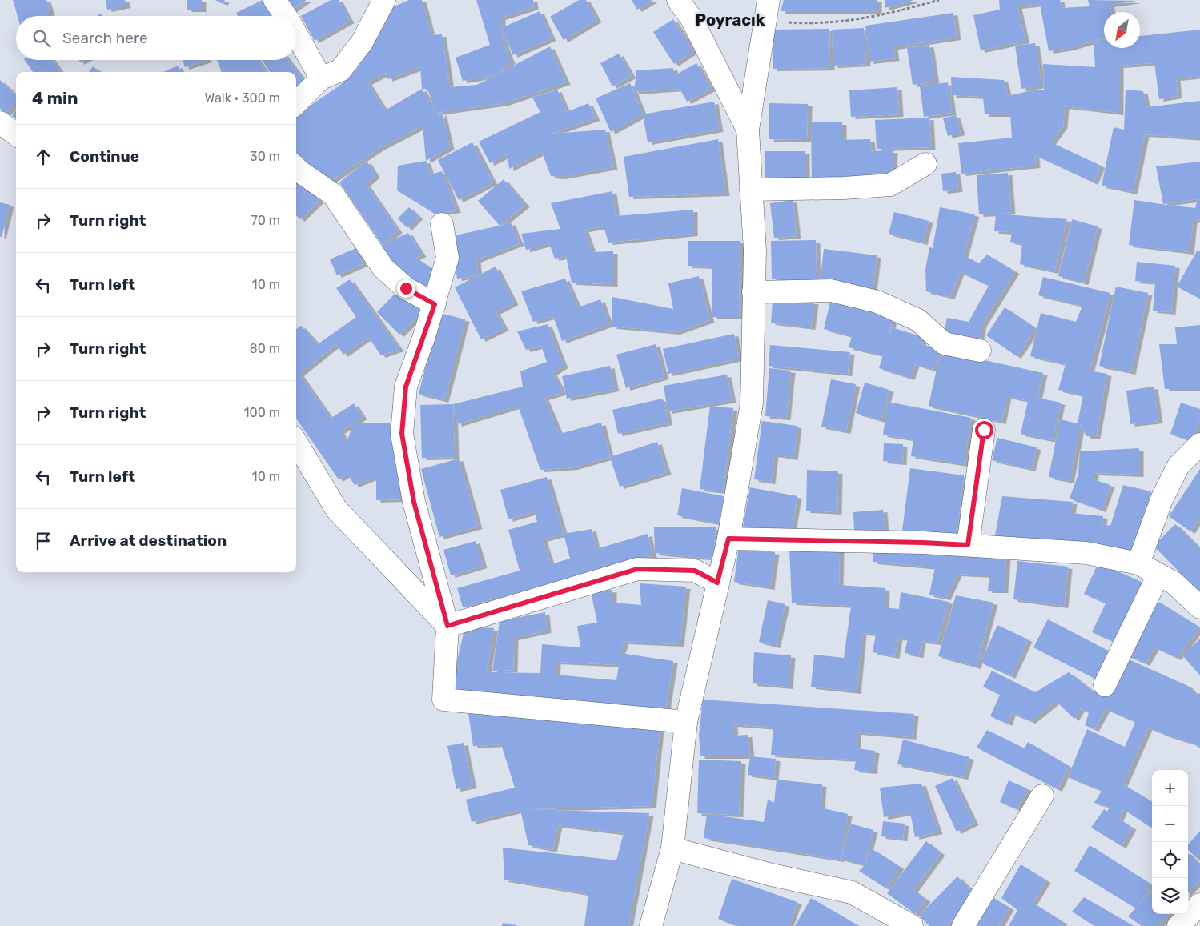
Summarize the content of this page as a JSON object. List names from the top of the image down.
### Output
{
  "districts": ["Poyracık"],
  "north": "bottom left",
  "page": {
    "search": "Search here",
    "heading": ["4 min", "Walk · 300 m"],
    "list": [
      ["Continue", "30 m"],
      ["Turn right", "70 m"],
      ["Turn left", "10 m"],
      ["Turn right", "80 m"],
      ["Turn right", "100 m"],
      ["Turn left", "10 m"],
      "Arrive at destination"
    ],
    "map_buttons": ["+", "−"]
  }
}
